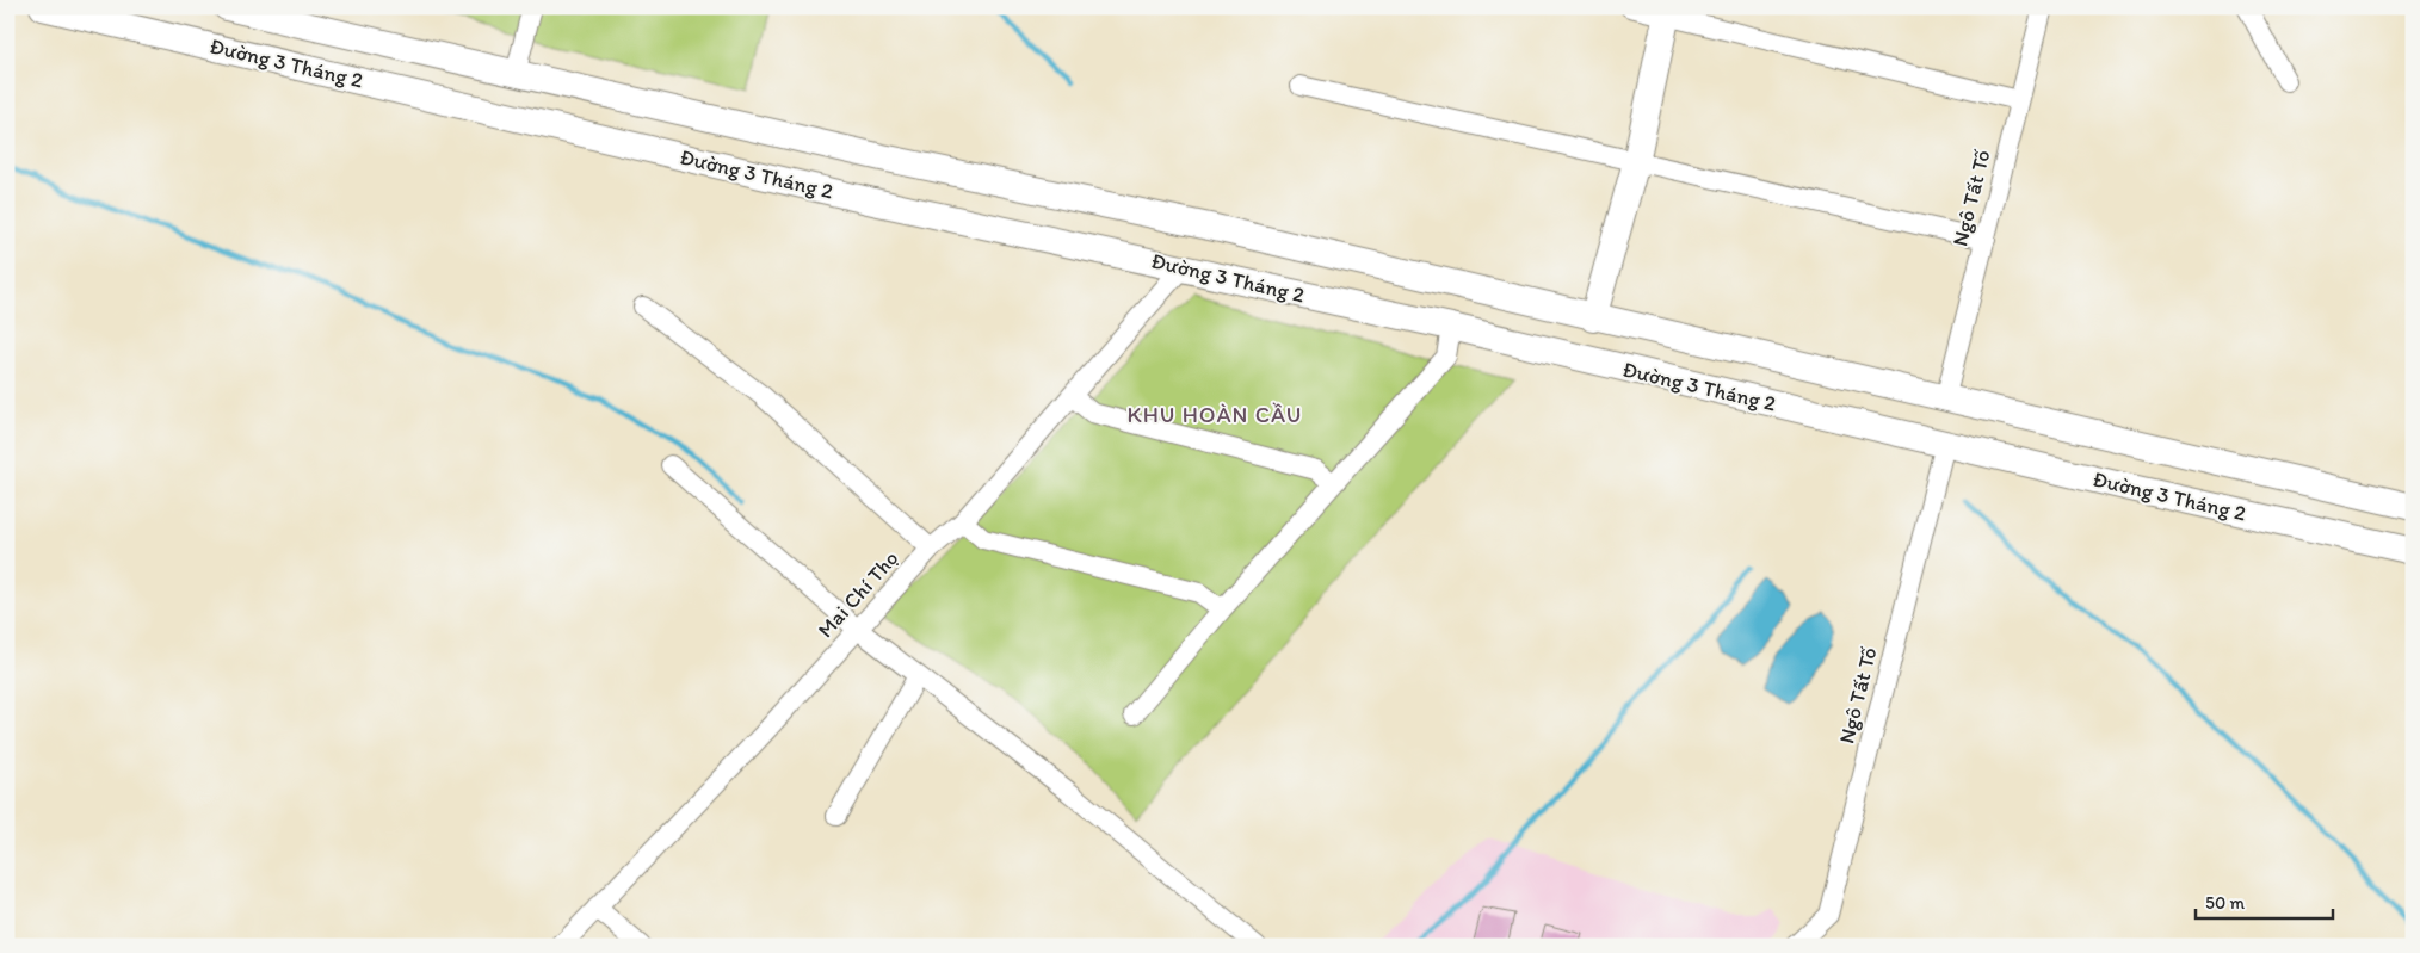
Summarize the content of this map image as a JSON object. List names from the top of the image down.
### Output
{
  "streets": {
    "main road": ["Đường 3 Tháng 2"],
    "street": ["Ngô Tất Tố", "Mai Chí Thọ"]
  },
  "crossings": [
    ["Đường 3 Tháng 2", "Ngô Tất Tố"],
    ["Đường 3 Tháng 2", "Mai Chí Thọ"]
  ],
  "districts": ["KHU HOÀN CẦU"],
  "scale_bar": "50 m"
}
